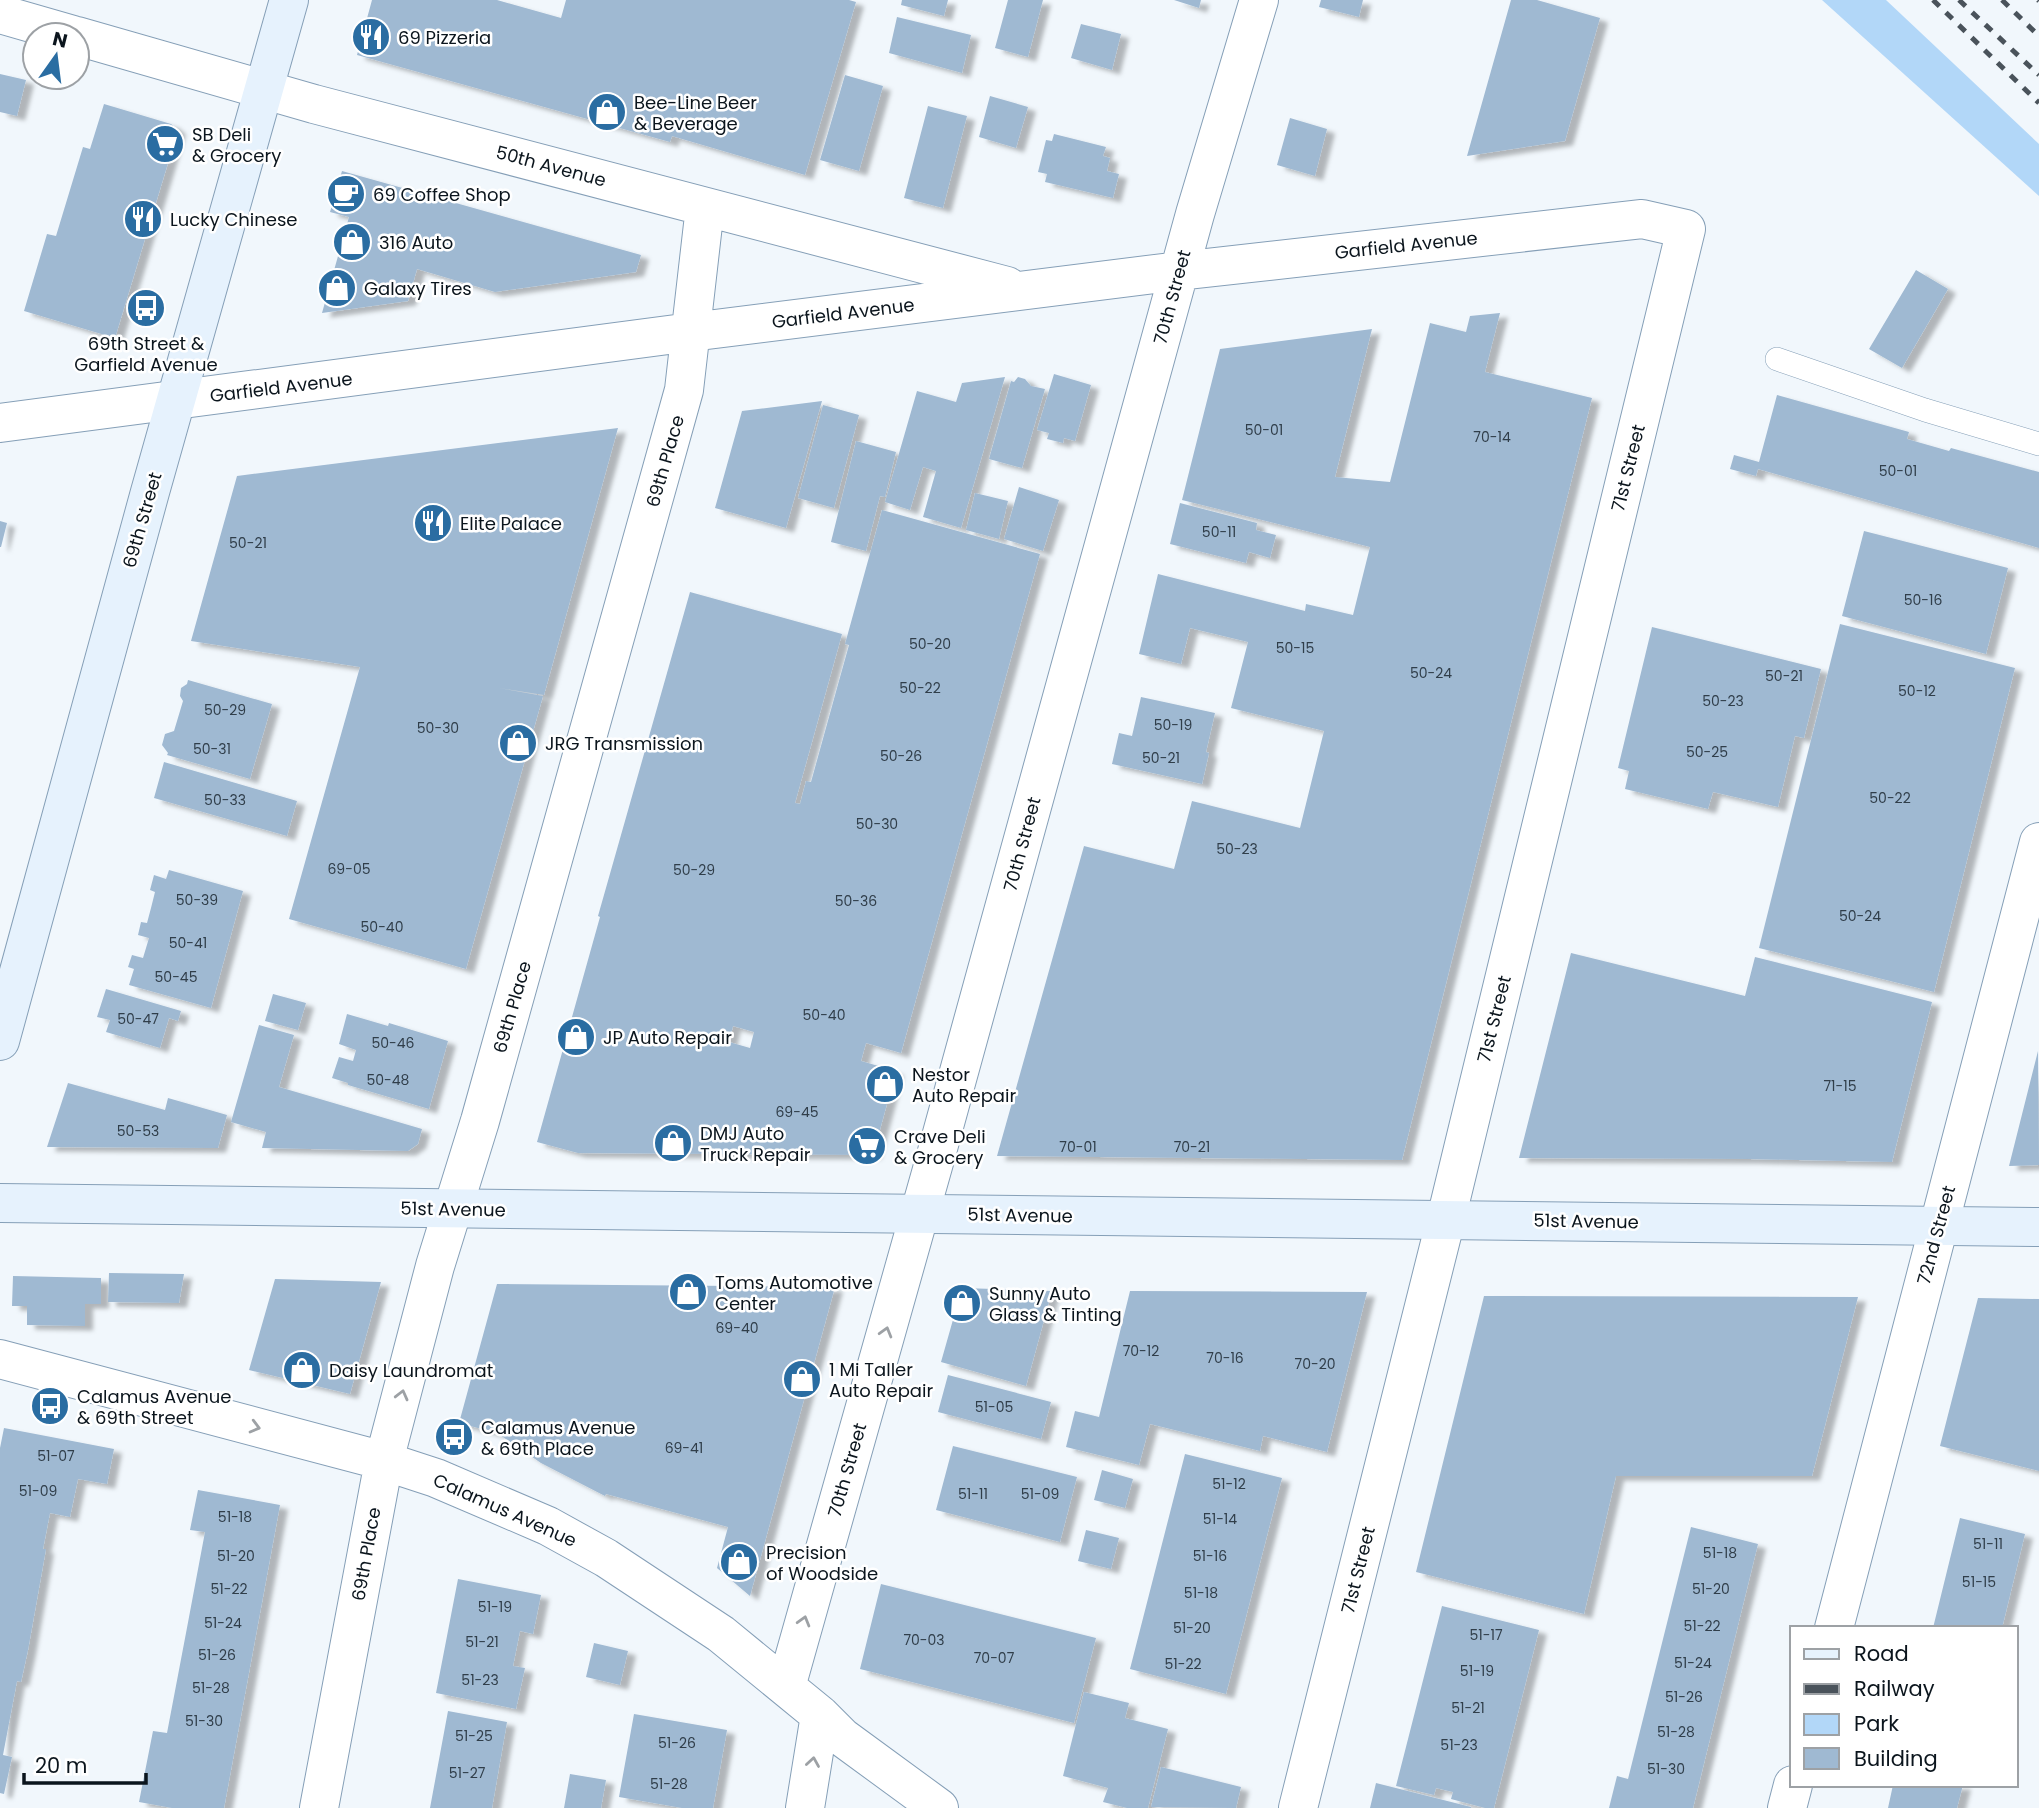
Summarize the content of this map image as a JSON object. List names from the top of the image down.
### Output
{
  "streets": {
    "street": [
      "50th Avenue",
      "Garfield Avenue",
      "70th Street",
      "69th Place",
      "71st Street",
      "69th Street",
      "51st Avenue",
      "72nd Street",
      "Calamus Avenue"
    ]
  },
  "crossings": [
    ["50th Avenue", "Garfield Avenue"],
    ["50th Avenue", "69th Place"],
    ["50th Avenue", "69th Street"],
    ["Garfield Avenue", "70th Street"],
    ["Garfield Avenue", "69th Place"],
    ["Garfield Avenue", "71st Street"],
    ["Garfield Avenue", "69th Street"],
    ["70th Street", "51st Avenue"],
    ["70th Street", "Calamus Avenue"],
    ["69th Place", "51st Avenue"],
    ["69th Place", "Calamus Avenue"],
    ["71st Street", "51st Avenue"],
    ["51st Avenue", "72nd Street"]
  ],
  "one_way": ["Calamus Avenue"],
  "places": {
    "restaurant": ["69 Pizzeria", "Lucky Chinese", "Elite Palace"],
    "shop": [
      "Bee-Line Beer & Beverage",
      "316 Auto",
      "Galaxy Tires",
      "JRG Transmission",
      "JP Auto Repair",
      "Nestor Auto Repair",
      "DMJ Auto Truck Repair",
      "Toms Automotive Center",
      "Sunny Auto Glass & Tinting",
      "Daisy Laundromat",
      "1 Mi Taller Auto Repair",
      "Precision of Woodside"
    ],
    "supermarket": ["SB Deli & Grocery", "Crave Deli & Grocery"],
    "cafe": ["69 Coffee Shop"],
    "bus stop": ["69th Street & Garfield Avenue", "Calamus Avenue & 69th Street", "Calamus Avenue & 69th Place"]
  },
  "house_numbers": [
    "50-01",
    "70-14",
    "50-01",
    "50-11",
    "50-21",
    "50-16",
    "50-20",
    "50-15",
    "50-24",
    "50-21",
    "50-22",
    "50-12",
    "50-23",
    "50-29",
    "50-19",
    "50-30",
    "50-31",
    "50-25",
    "50-26",
    "50-21",
    "50-22",
    "50-33",
    "50-30",
    "50-23",
    "69-05",
    "50-29",
    "50-39",
    "50-36",
    "50-24",
    "50-40",
    "50-41",
    "50-45",
    "50-40",
    "50-47",
    "50-46",
    "50-48",
    "71-15",
    "69-45",
    "50-53",
    "70-01",
    "70-21",
    "69-40",
    "70-12",
    "70-16",
    "70-20",
    "51-05",
    "69-41",
    "51-07",
    "51-12",
    "51-09",
    "51-11",
    "51-09",
    "51-18",
    "51-14",
    "51-11",
    "51-18",
    "51-20",
    "51-16",
    "51-15",
    "51-22",
    "51-20",
    "51-18",
    "51-19",
    "51-24",
    "51-22",
    "51-20",
    "51-17",
    "70-03",
    "51-21",
    "51-26",
    "70-07",
    "51-24",
    "51-22",
    "51-19",
    "51-23",
    "51-28",
    "51-26",
    "51-21",
    "51-30",
    "51-28",
    "51-25",
    "51-26",
    "51-23",
    "51-30",
    "51-27",
    "51-28"
  ],
  "legend": [
    "Road",
    "Railway",
    "Park",
    "Building"
  ],
  "scale_bar": "20 m",
  "north": "top"
}
